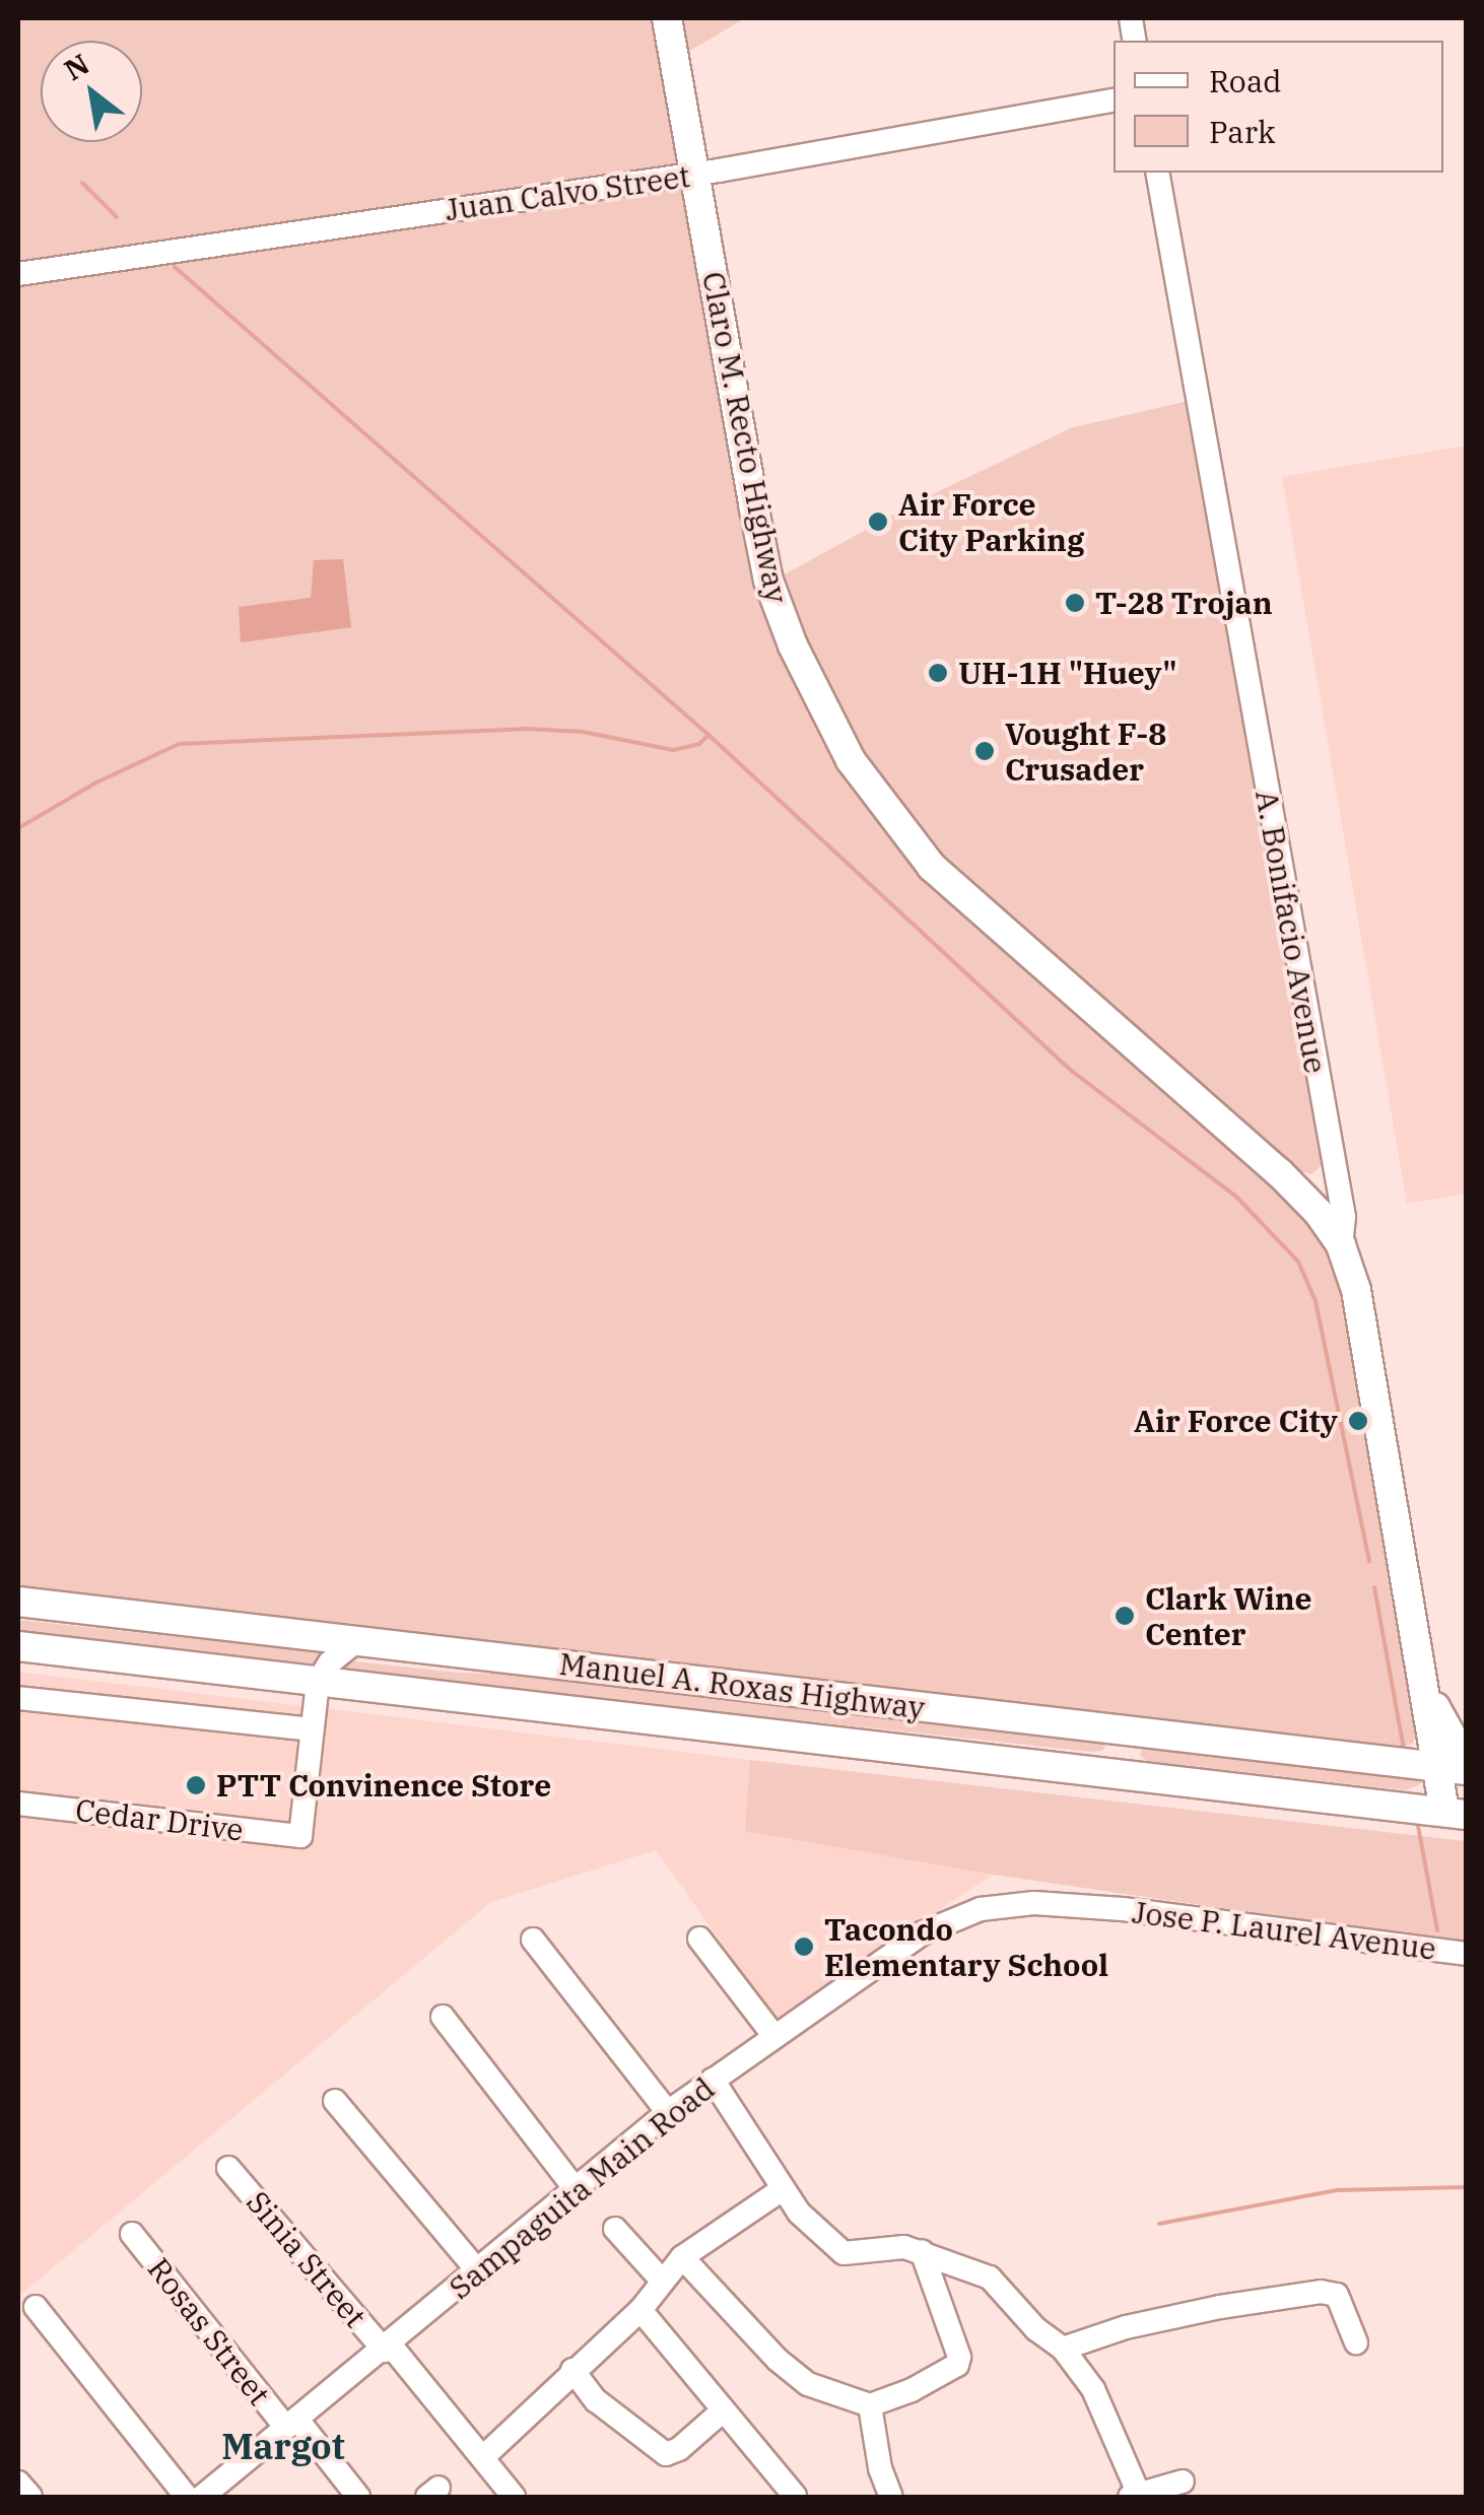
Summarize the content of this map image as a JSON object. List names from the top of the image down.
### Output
{
  "streets": {
    "main road": ["Claro M. Recto Highway", "A. Bonifacio Avenue", "Manuel A. Roxas Highway"],
    "street": [
      "Juan Calvo Street",
      "Cedar Drive",
      "Jose P. Laurel Avenue",
      "Sampaguita Main Road",
      "Sinia Street",
      "Rosas Street"
    ]
  },
  "crossings": [
    ["Juan Calvo Street", "Claro M. Recto Highway"],
    ["Claro M. Recto Highway", "A. Bonifacio Avenue"],
    ["A. Bonifacio Avenue", "Manuel A. Roxas Highway"],
    ["Jose P. Laurel Avenue", "Sampaguita Main Road"],
    ["Sampaguita Main Road", "Sinia Street"],
    ["Sampaguita Main Road", "Rosas Street"]
  ],
  "districts": ["Margot"],
  "places": [
    "Air Force City Parking",
    "T-28 Trojan",
    "UH-1H \"Huey\"",
    "Vought F-8 Crusader",
    "Air Force City",
    "Clark Wine Center",
    "PTT Convinence Store",
    "Tacondo Elementary School"
  ],
  "legend": ["Road", "Park"],
  "north": "top left"
}
